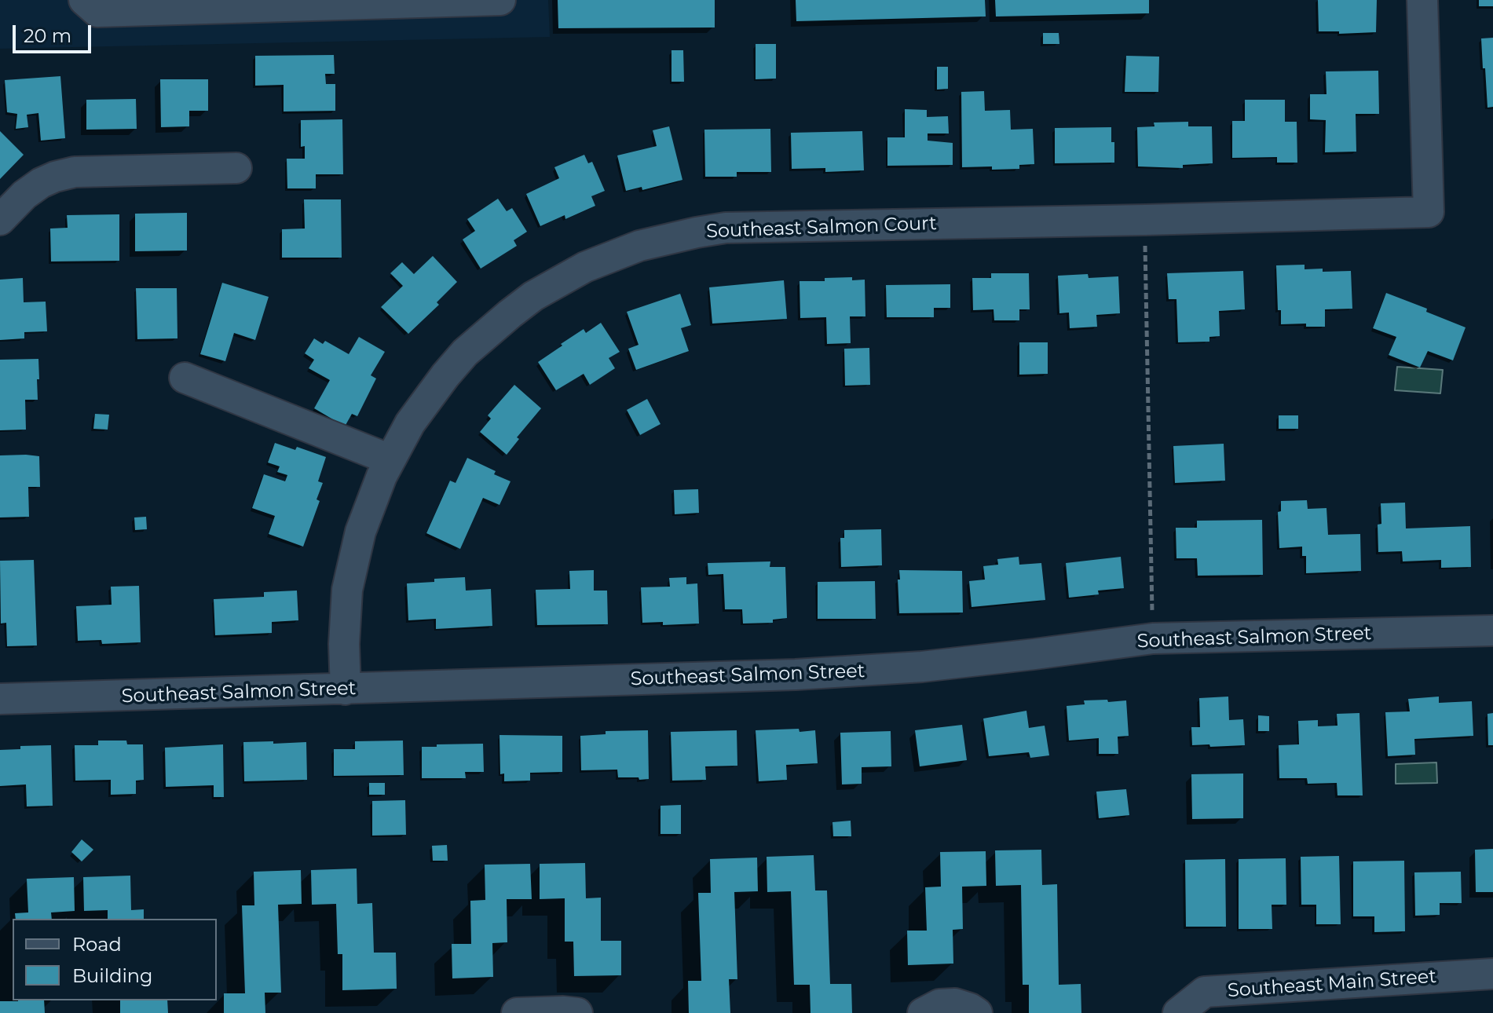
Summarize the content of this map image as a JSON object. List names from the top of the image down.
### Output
{
  "streets": {
    "street": ["Southeast Salmon Court", "Southeast Salmon Street", "Southeast Main Street"]
  },
  "crossings": [
    ["Southeast Salmon Court", "Southeast Salmon Street"]
  ],
  "legend": ["Road", "Building"],
  "scale_bar": "20 m"
}
